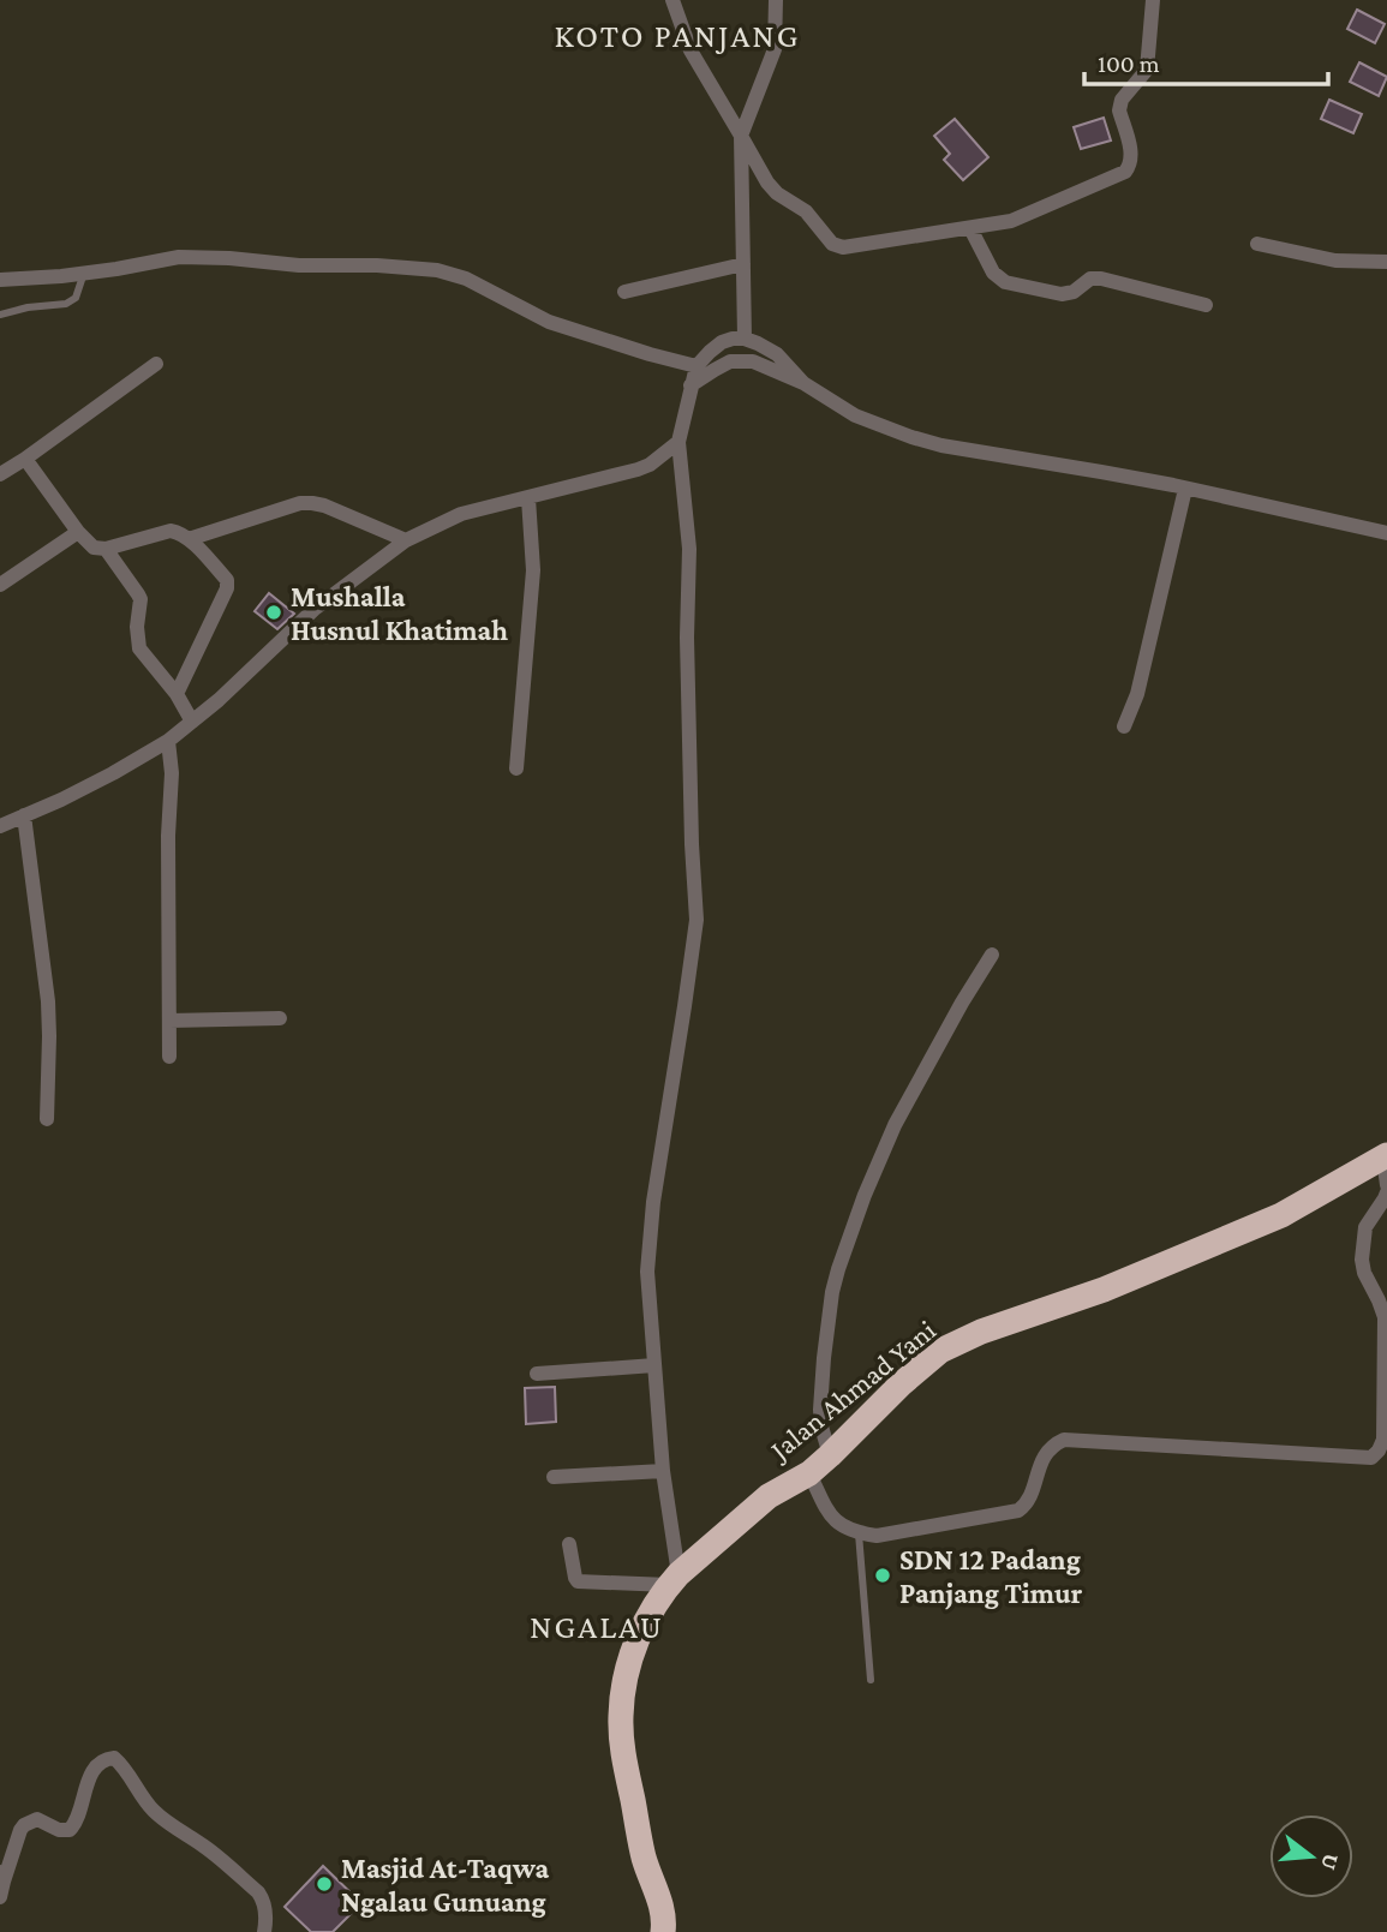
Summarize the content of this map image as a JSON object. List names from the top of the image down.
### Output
{
  "streets": {
    "highway": ["Jalan Ahmad Yani"]
  },
  "districts": ["KOTO PANJANG", "NGALAU"],
  "places": ["Mushalla Husnul Khatimah", "SDN 12 Padang Panjang Timur", "Masjid At-Taqwa Ngalau Gunuang"],
  "scale_bar": "100 m",
  "north": "right"
}
